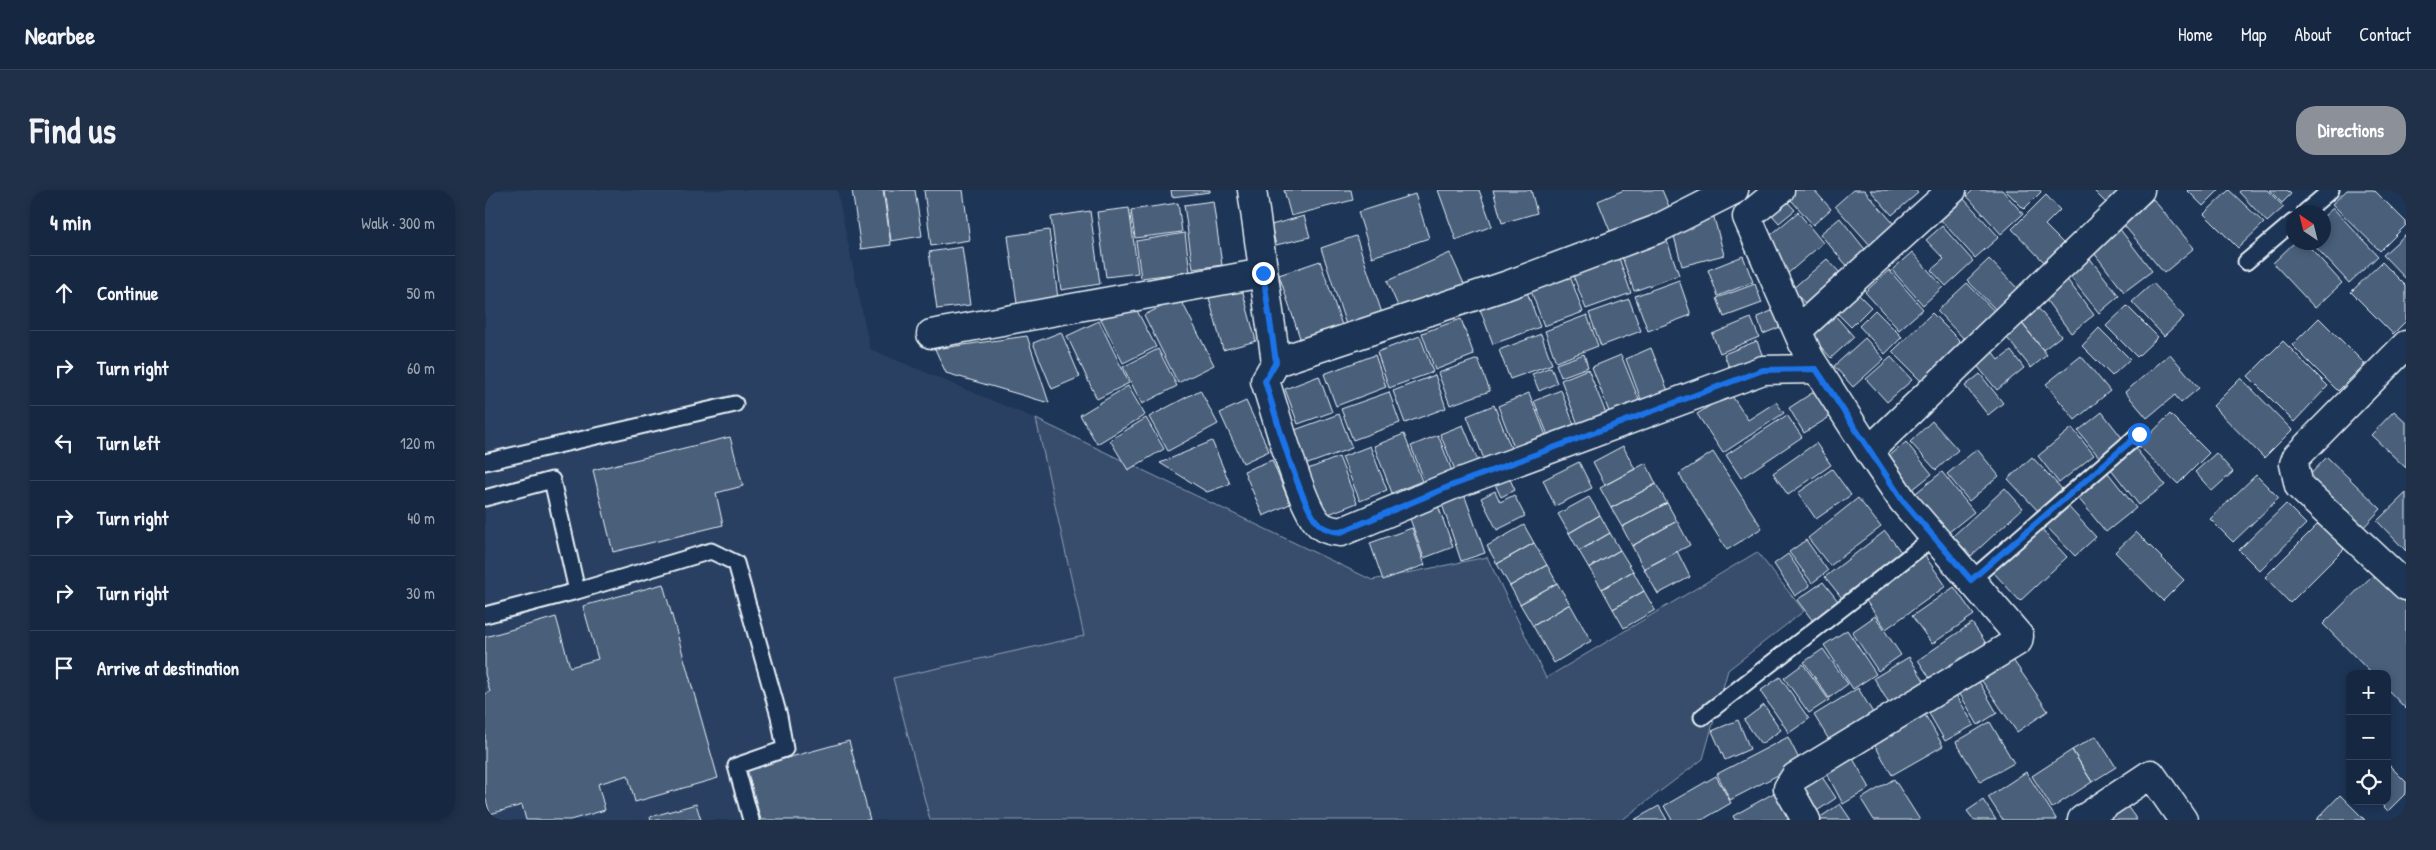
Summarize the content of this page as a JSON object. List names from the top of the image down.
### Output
{
  "north": "top left",
  "page": {
    "header": "Nearbee",
    "nav": [
      "Home",
      "Map",
      "About",
      "Contact"
    ],
    "buttons": "Directions",
    "title": "Find us",
    "heading": ["4 min", "Walk · 300 m"],
    "list": [
      ["Continue", "50 m"],
      ["Turn right", "60 m"],
      ["Turn left", "120 m"],
      ["Turn right", "40 m"],
      ["Turn right", "30 m"],
      "Arrive at destination"
    ],
    "map_buttons": ["+", "−"]
  }
}
